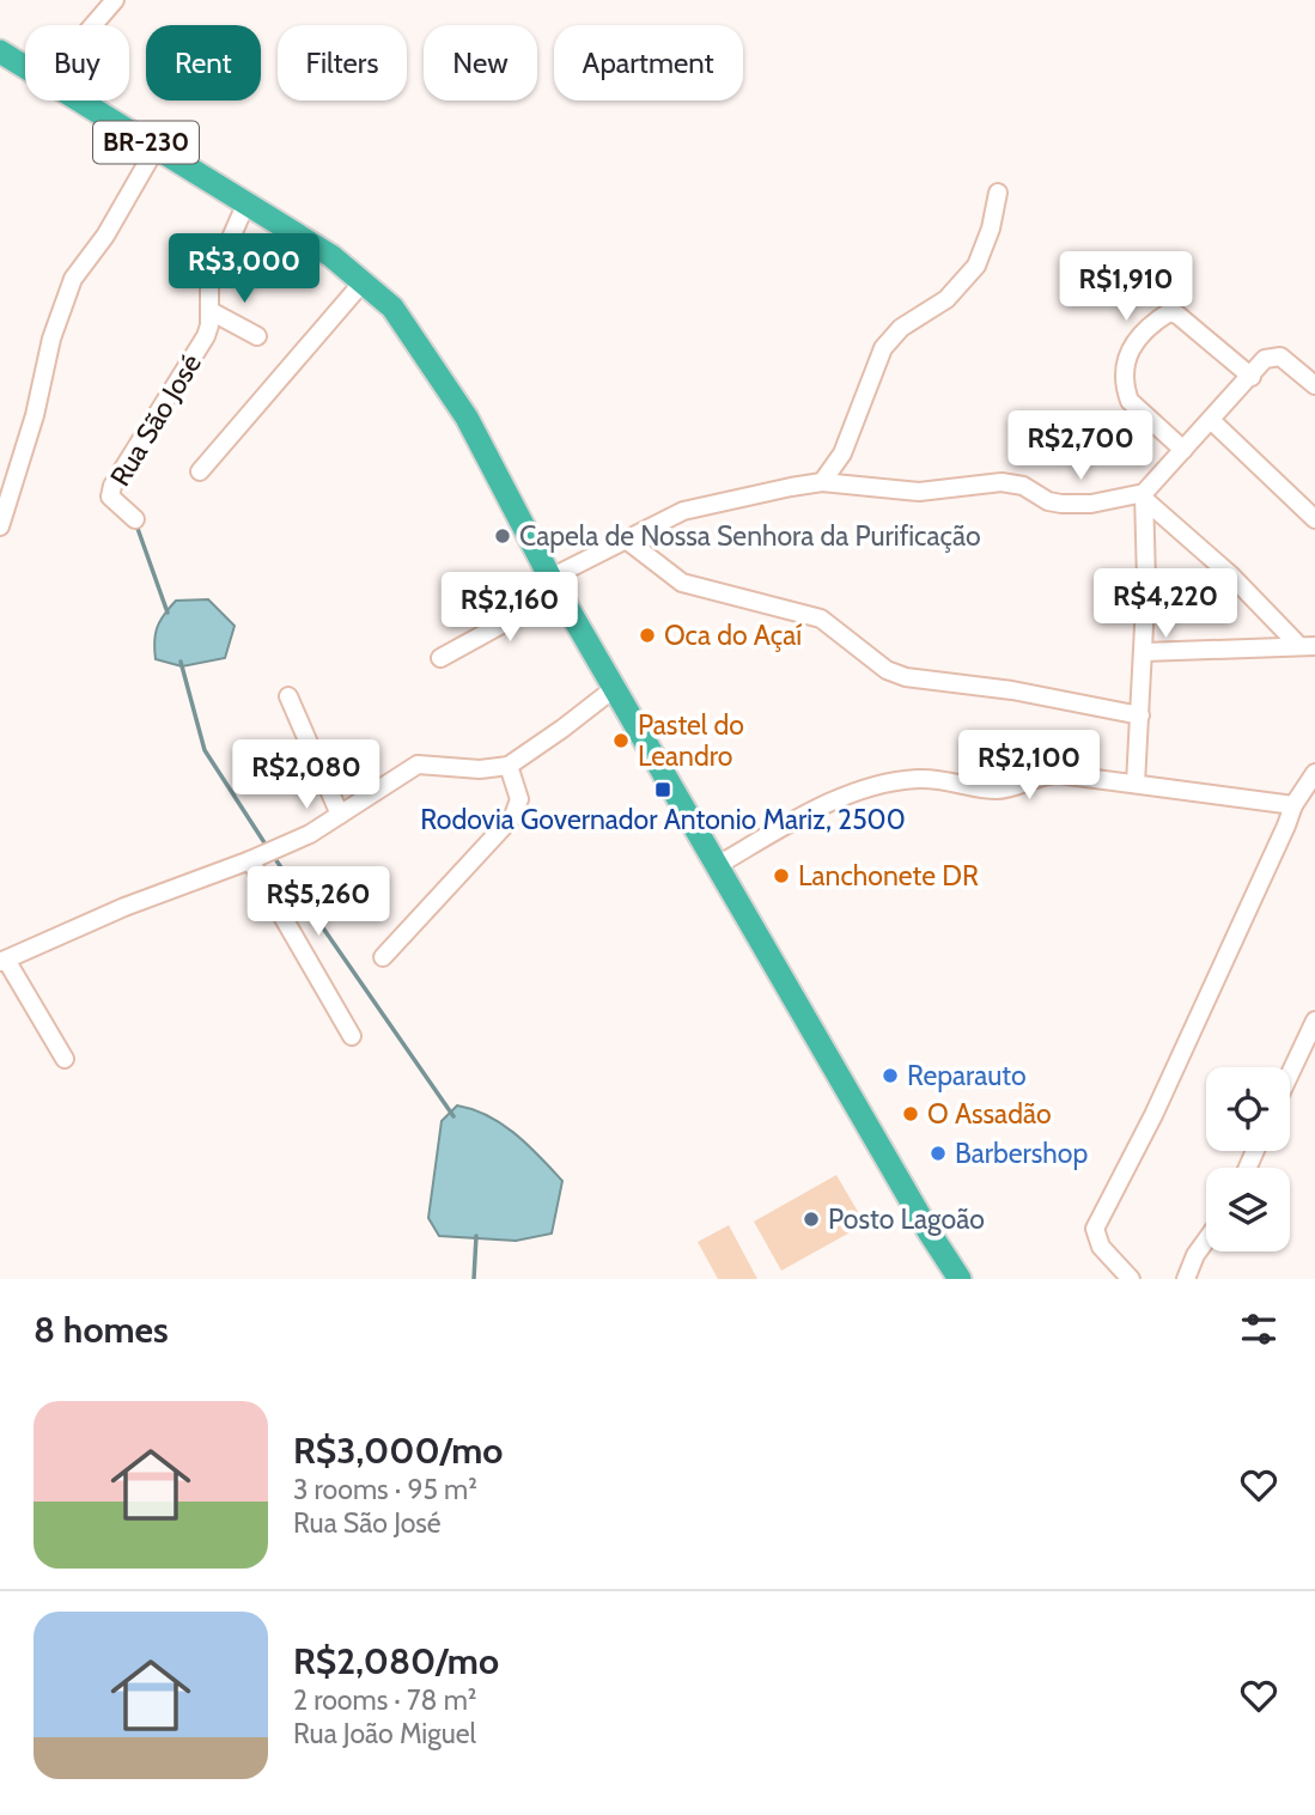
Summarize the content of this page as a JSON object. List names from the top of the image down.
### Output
{
  "streets": {
    "highway": ["BR-230"],
    "street": ["Rua São José"]
  },
  "crossings": [
    ["BR-230", "Rua São José"]
  ],
  "places": {
    "other": [
      "Capela de Nossa Senhora da Purificação",
      "Oca do Açaí",
      "Pastel do Leandro",
      "Lanchonete DR",
      "Reparauto",
      "O Assadão",
      "Barbershop",
      "Posto Lagoão"
    ],
    "transit": ["Rodovia Governador Antonio Mariz, 2500"]
  },
  "page": {
    "chip": [
      "Buy",
      "Rent",
      "Filters",
      "New",
      "Apartment"
    ],
    "price": [
      "R$3,000",
      "R$1,910",
      "R$2,700",
      "R$4,220",
      "R$2,160",
      "R$2,100",
      "R$2,080",
      "R$5,260"
    ],
    "heading": "8 homes",
    "list": [
      {
        "name": "R$3,000/mo",
        "note": "3 rooms · 95 m² · Rua São José"
      },
      {
        "name": "R$2,080/mo",
        "note": "2 rooms · 78 m² · Rua João Miguel"
      }
    ]
  }
}
